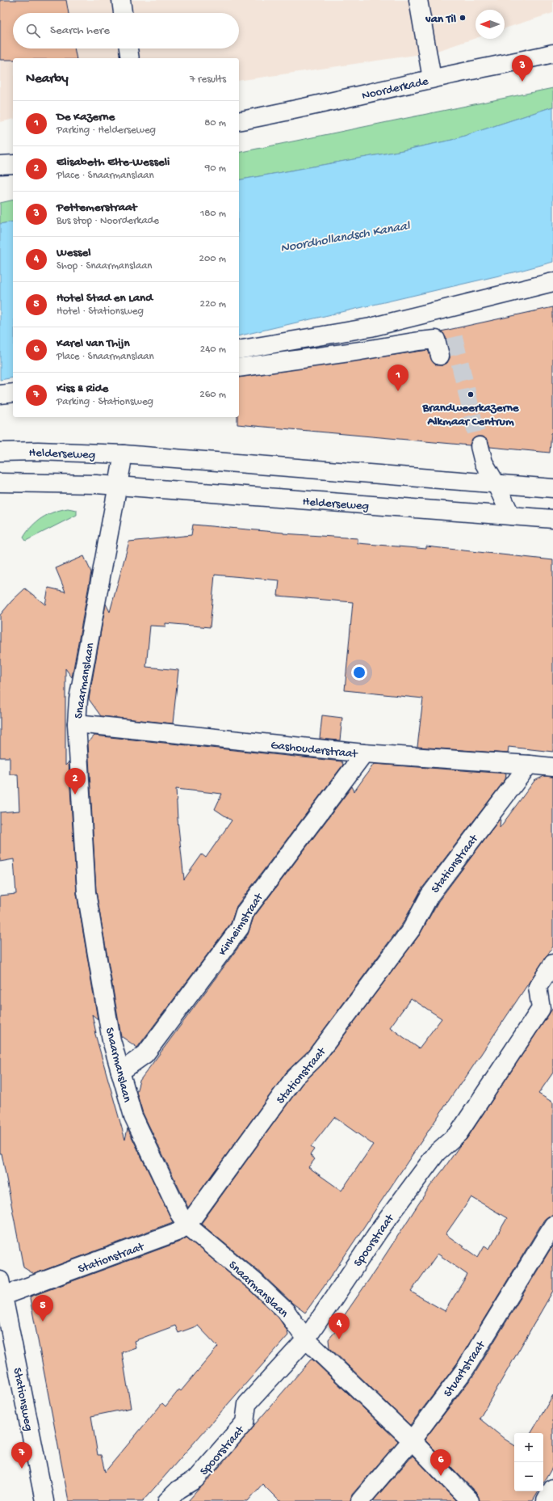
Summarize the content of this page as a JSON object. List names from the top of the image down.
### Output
{
  "streets": {
    "street": [
      "Noorderkade",
      "Helderseweg",
      "Snaarmanslaan",
      "Gashouderstraat",
      "Stationstraat",
      "Kinheimstraat",
      "Spoorstraat",
      "Stuartstraat",
      "Stationsweg"
    ]
  },
  "crossings": [
    ["Helderseweg", "Snaarmanslaan"],
    ["Snaarmanslaan", "Gashouderstraat"],
    ["Snaarmanslaan", "Stationstraat"],
    ["Snaarmanslaan", "Kinheimstraat"],
    ["Snaarmanslaan", "Spoorstraat"],
    ["Snaarmanslaan", "Stuartstraat"],
    ["Gashouderstraat", "Stationstraat"],
    ["Gashouderstraat", "Kinheimstraat"],
    ["Stationstraat", "Stationsweg"]
  ],
  "water": ["Noordhollandsch Kanaal"],
  "places": ["van Til", "Brandweerkazerne Alkmaar Centrum"],
  "north": "left",
  "page": {
    "search": "Search here",
    "pins": [
      "3",
      "1",
      "2",
      "5",
      "4",
      "7",
      "6"
    ],
    "heading": ["Nearby", "7 results"],
    "list": [
      {
        "mark": "1",
        "name": "De Kazerne",
        "note": "Parking · Helderseweg",
        "value": "80 m"
      },
      {
        "mark": "2",
        "name": "Elisabeth Elte-Wesseli",
        "note": "Place · Snaarmanslaan",
        "value": "90 m"
      },
      {
        "mark": "3",
        "name": "Pettemerstraat",
        "note": "Bus stop · Noorderkade",
        "value": "180 m"
      },
      {
        "mark": "4",
        "name": "Wessel",
        "note": "Shop · Snaarmanslaan",
        "value": "200 m"
      },
      {
        "mark": "5",
        "name": "Hotel Stad en Land",
        "note": "Hotel · Stationsweg",
        "value": "220 m"
      },
      {
        "mark": "6",
        "name": "Karel van Thijn",
        "note": "Place · Snaarmanslaan",
        "value": "240 m"
      },
      {
        "mark": "7",
        "name": "Kiss & Ride",
        "note": "Parking · Stationsweg",
        "value": "260 m"
      }
    ],
    "map_buttons": ["+", "−"]
  }
}
